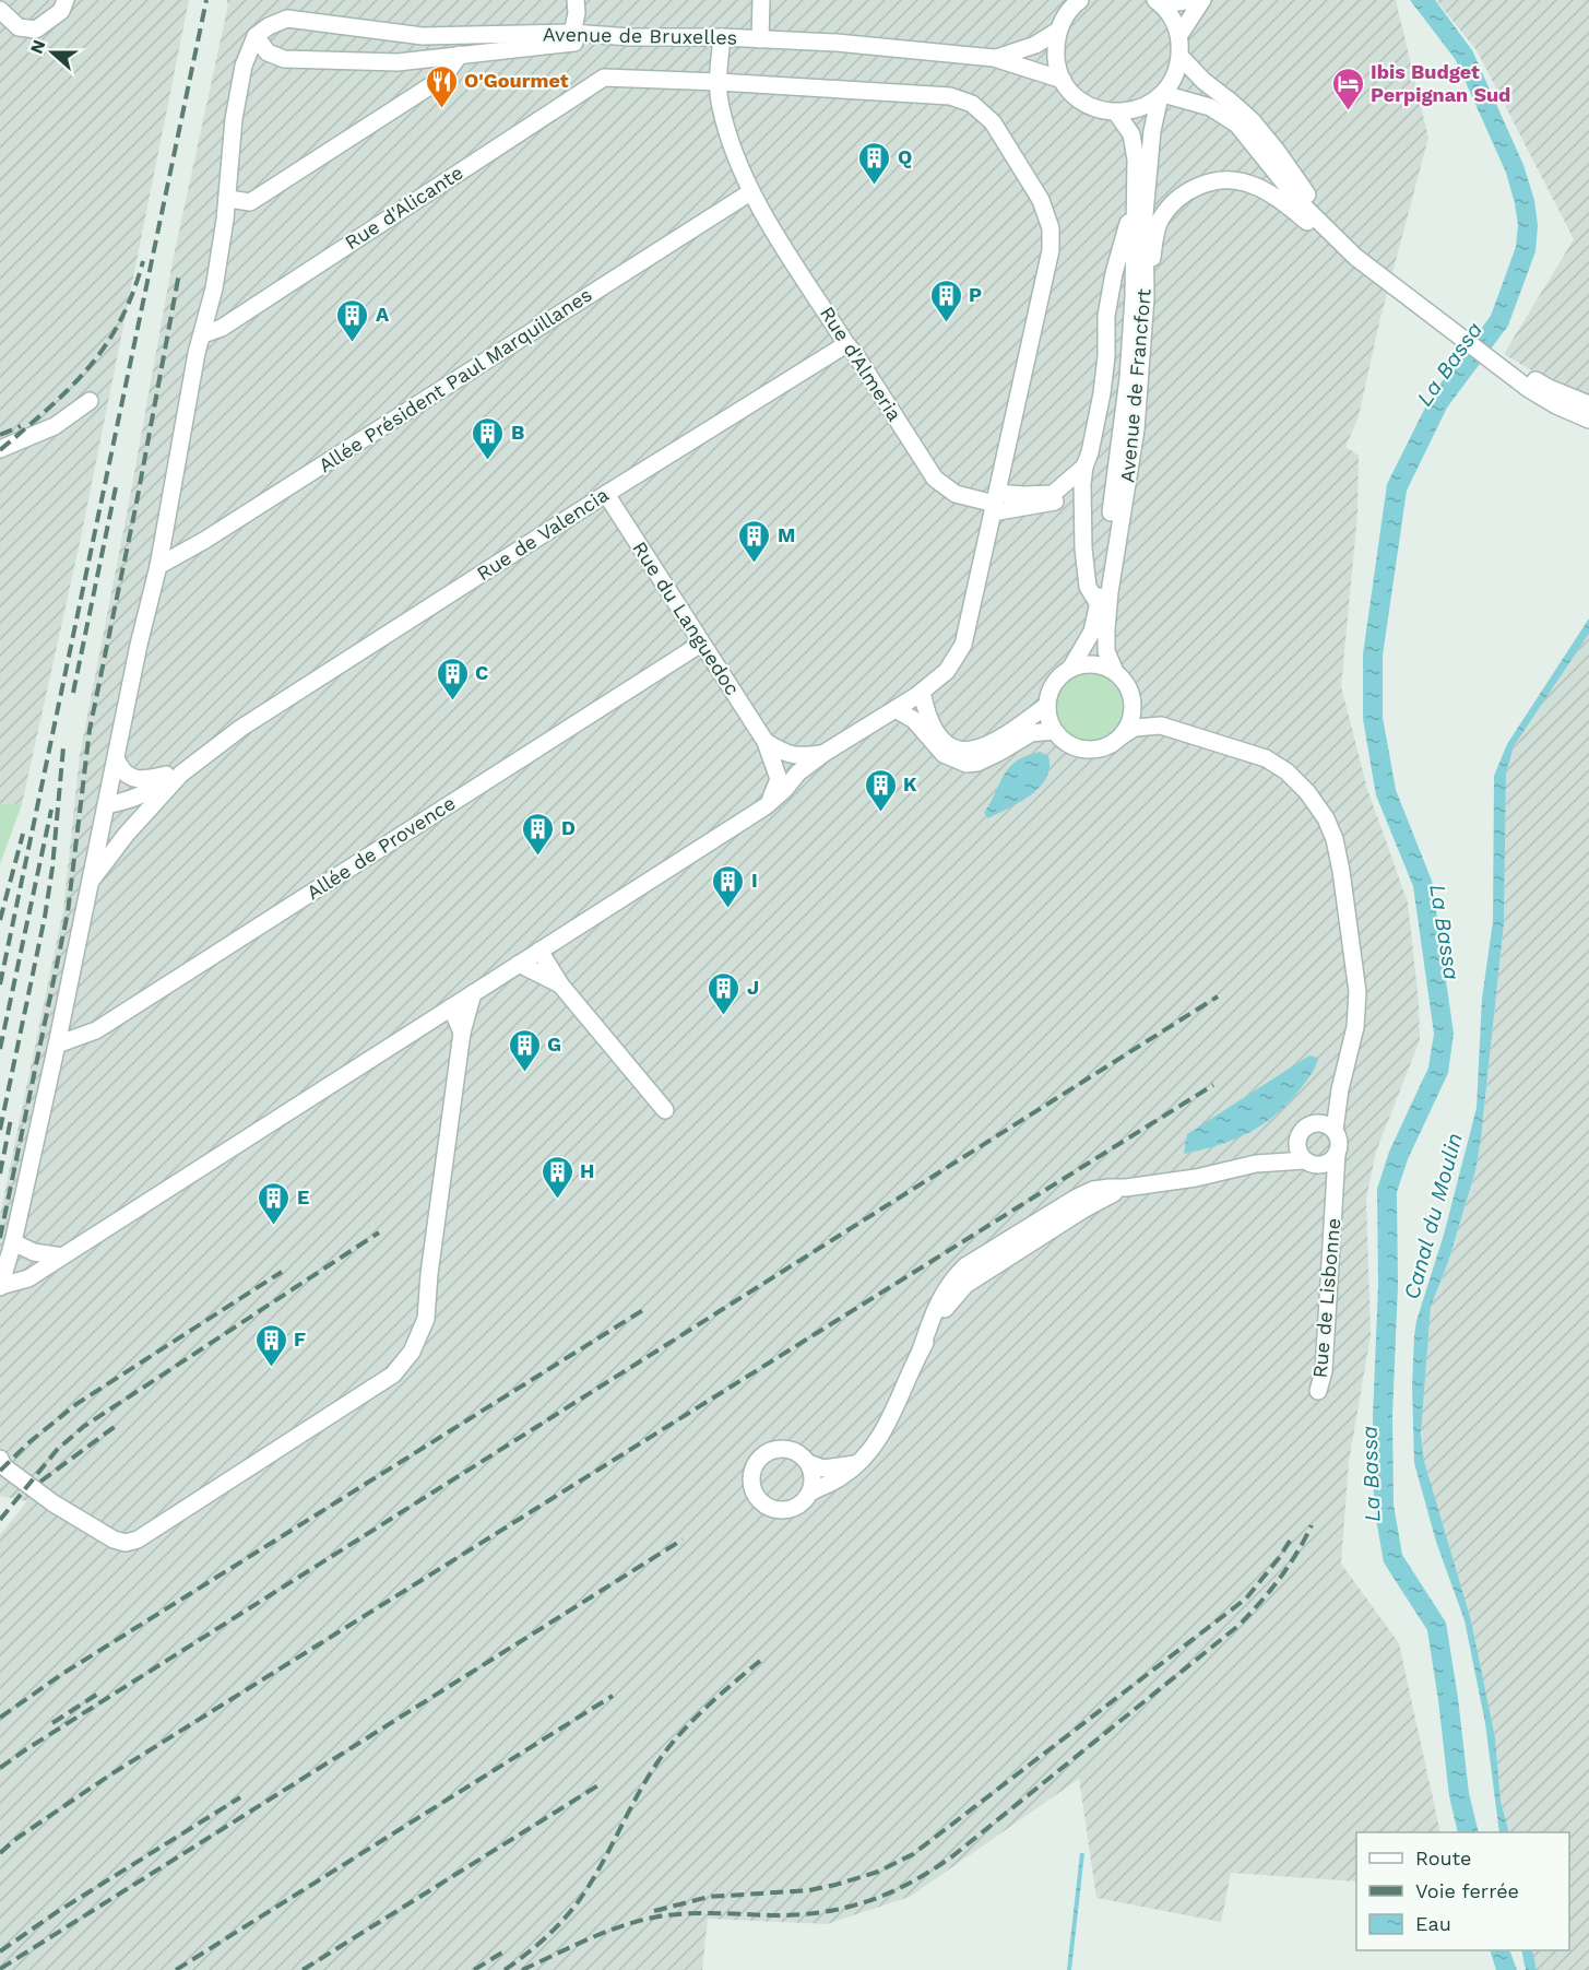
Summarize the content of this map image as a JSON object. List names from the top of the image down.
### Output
{
  "streets": {
    "street": [
      "Avenue de Bruxelles",
      "Rue d'Alicante",
      "Rue d'Almeria",
      "Allée Président Paul Marquillanes",
      "Avenue de Francfort",
      "Rue de Valencia",
      "Rue du Languedoc",
      "Allée de Provence",
      "Rue de Lisbonne"
    ]
  },
  "crossings": [
    ["Avenue de Bruxelles", "Rue d'Almeria"],
    ["Rue d'Alicante", "Rue d'Almeria"],
    ["Rue d'Almeria", "Allée Président Paul Marquillanes"],
    ["Rue d'Almeria", "Rue de Valencia"],
    ["Rue de Valencia", "Rue du Languedoc"],
    ["Rue du Languedoc", "Allée de Provence"]
  ],
  "water": ["La Bassa", "Canal du Moulin"],
  "places": {
    "restaurant": ["O'Gourmet"],
    "hotel": ["Ibis Budget Perpignan Sud"],
    "building": [
      "Q",
      "P",
      "A",
      "B",
      "M",
      "C",
      "K",
      "D",
      "I",
      "J",
      "G",
      "H",
      "E",
      "F"
    ]
  },
  "legend": ["Route", "Voie ferrée", "Eau"],
  "north": "left"
}
